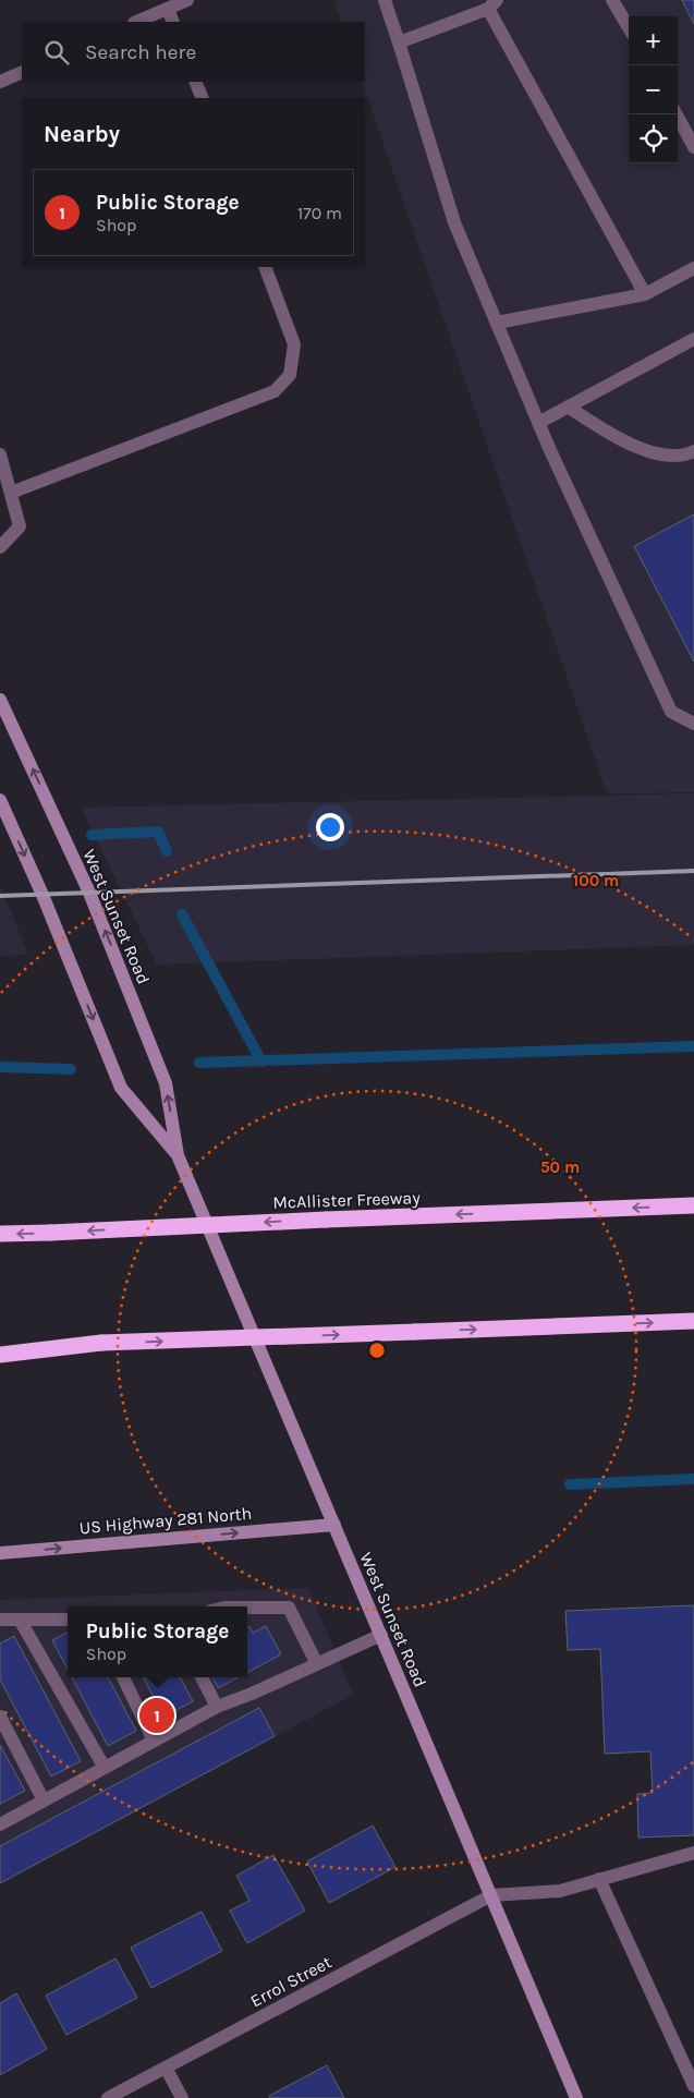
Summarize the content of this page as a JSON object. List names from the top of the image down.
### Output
{
  "streets": {
    "highway": ["McAllister Freeway"],
    "main road": ["West Sunset Road", "US Highway 281 North"],
    "street": ["Errol Street"]
  },
  "crossings": [
    ["West Sunset Road", "US Highway 281 North"],
    ["West Sunset Road", "Errol Street"]
  ],
  "one_way": ["US Highway 281 North"],
  "page": {
    "map_buttons": ["+", "−"],
    "search": "Search here",
    "heading": "Nearby",
    "list": [
      {
        "mark": "1",
        "name": "Public Storage",
        "note": "Shop",
        "value": "170 m"
      }
    ],
    "popup": ["Public Storage", "Shop"],
    "pins": "1"
  },
  "rings": ["100 m", "50 m"]
}
